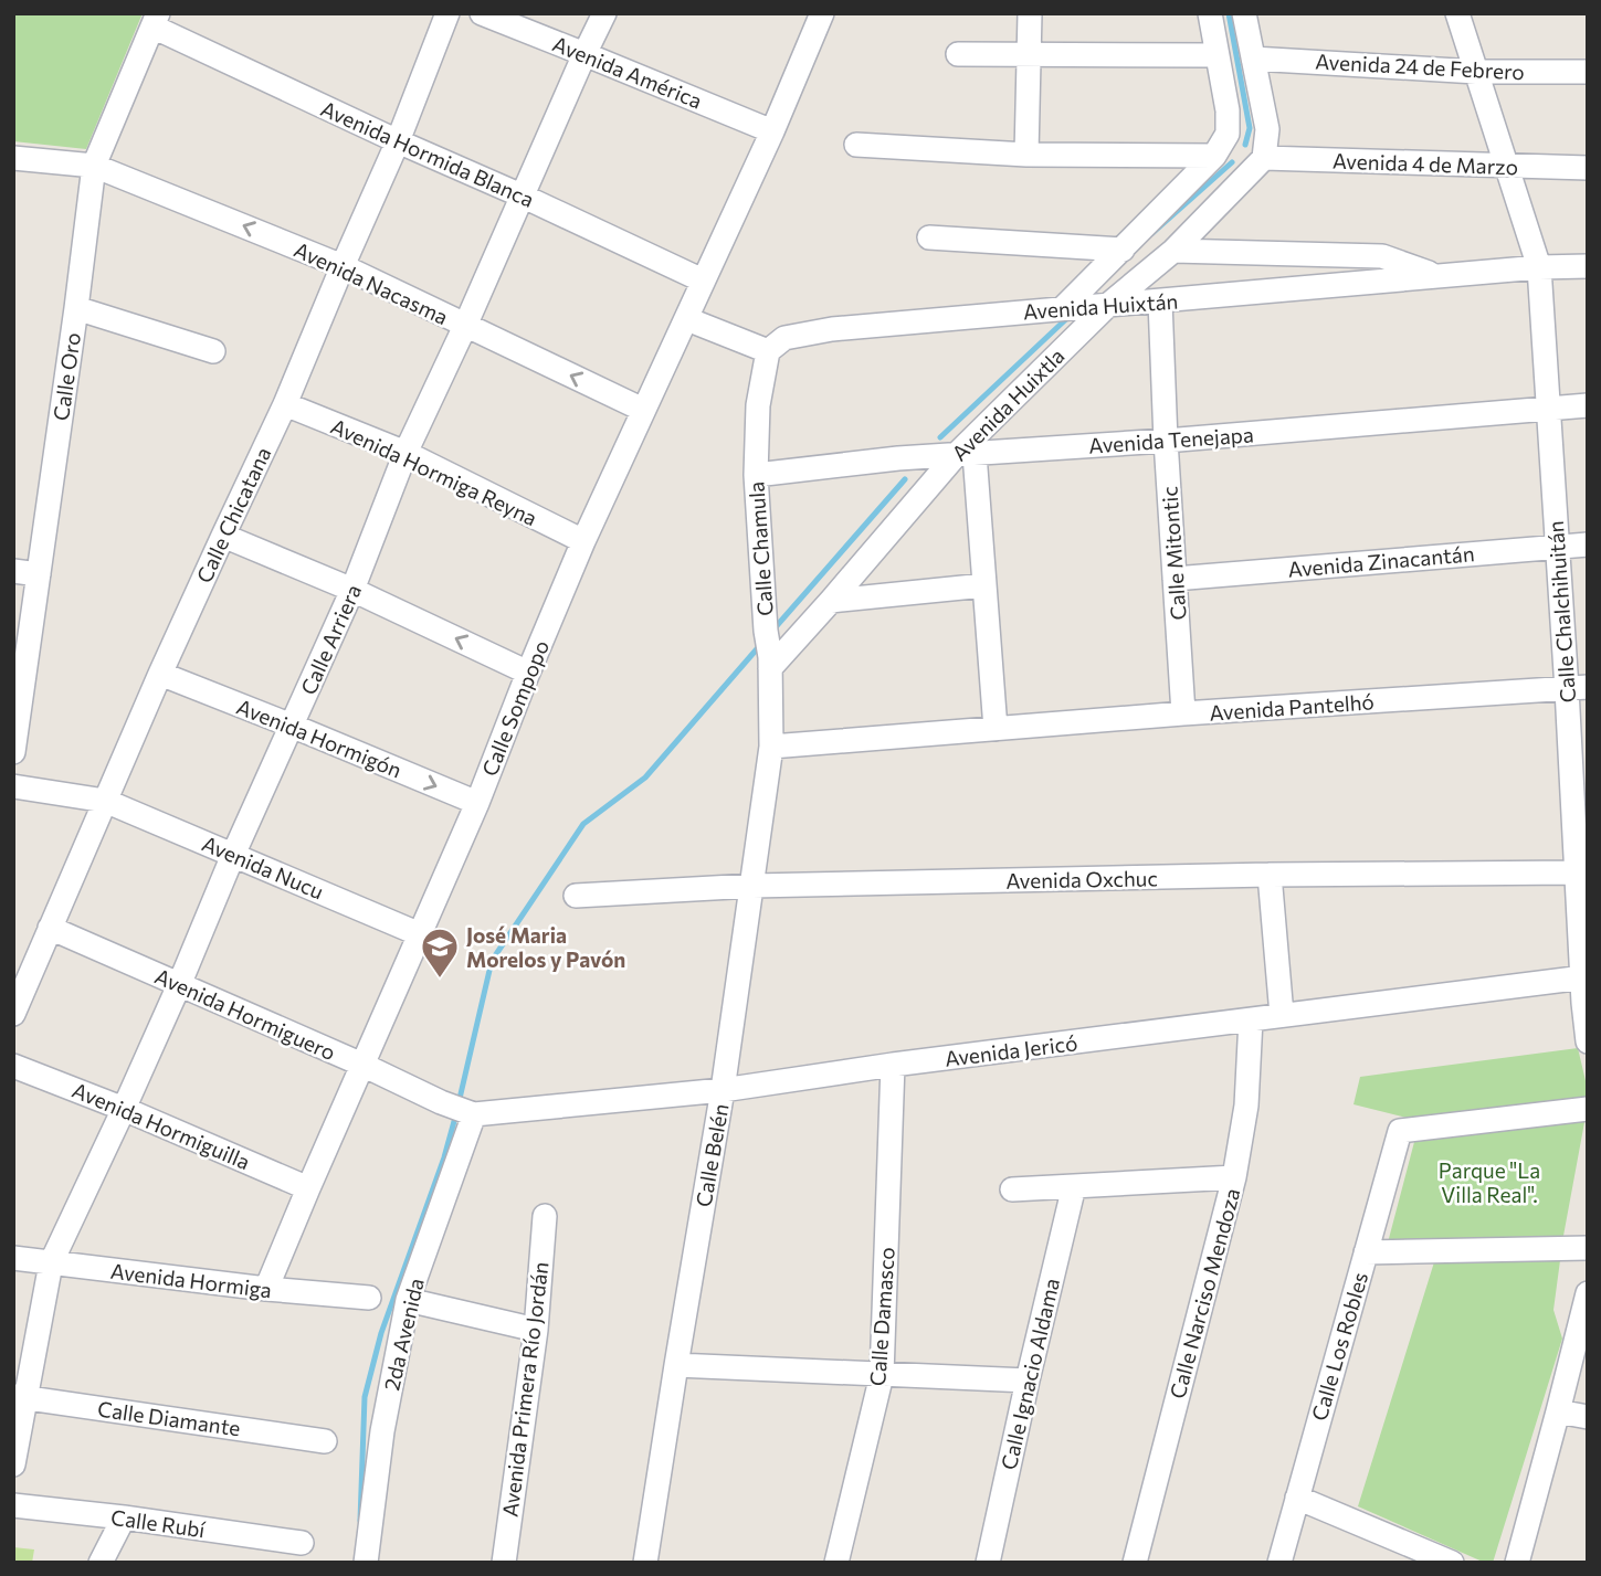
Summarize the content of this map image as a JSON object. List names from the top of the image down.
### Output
{
  "streets": {
    "street": [
      "Avenida 24 de Febrero",
      "Avenida América",
      "Avenida Hormida Blanca",
      "Avenida 4 de Marzo",
      "Avenida Nacasma",
      "Avenida Huixtán",
      "Calle Oro",
      "Avenida Huixtla",
      "Avenida Tenejapa",
      "Avenida Hormiga Reyna",
      "Calle Chicatana",
      "Calle Chamula",
      "Calle Mitontic",
      "Avenida Zinacantán",
      "Calle Chalchihuitán",
      "Calle Arriera",
      "Avenida Pantelhó",
      "Calle Sompopo",
      "Avenida Hormigón",
      "Avenida Nucu",
      "Avenida Oxchuc",
      "Avenida Hormiguero",
      "Avenida Jericó",
      "Avenida Hormiguilla",
      "Calle Belén",
      "Avenida Hormiga",
      "Calle Narciso Mendoza",
      "Calle Damasco",
      "2da Avenida",
      "Calle Los Robles",
      "Calle Ignacio Aldama",
      "Avenida Primera Río Jordán",
      "Calle Diamante",
      "Calle Rubí"
    ]
  },
  "crossings": [
    ["Avenida 24 de Febrero", "Calle Chalchihuitán"],
    ["Avenida América", "Calle Arriera"],
    ["Avenida América", "Calle Sompopo"],
    ["Avenida Hormida Blanca", "Calle Oro"],
    ["Avenida Hormida Blanca", "Calle Chicatana"],
    ["Avenida Hormida Blanca", "Calle Arriera"],
    ["Avenida Hormida Blanca", "Calle Sompopo"],
    ["Avenida 4 de Marzo", "Avenida Huixtla"],
    ["Avenida 4 de Marzo", "Calle Chalchihuitán"],
    ["Avenida Nacasma", "Calle Oro"],
    ["Avenida Nacasma", "Calle Chicatana"],
    ["Avenida Nacasma", "Calle Arriera"],
    ["Avenida Nacasma", "Calle Sompopo"],
    ["Avenida Huixtán", "Avenida Huixtla"],
    ["Avenida Huixtán", "Calle Chamula"],
    ["Avenida Huixtán", "Calle Mitontic"],
    ["Avenida Huixtán", "Calle Chalchihuitán"],
    ["Avenida Huixtla", "Avenida Tenejapa"],
    ["Avenida Huixtla", "Calle Chamula"],
    ["Avenida Tenejapa", "Calle Chamula"],
    ["Avenida Tenejapa", "Calle Mitontic"],
    ["Avenida Tenejapa", "Calle Chalchihuitán"],
    ["Avenida Hormiga Reyna", "Calle Chicatana"],
    ["Avenida Hormiga Reyna", "Calle Arriera"],
    ["Avenida Hormiga Reyna", "Calle Sompopo"],
    ["Calle Chicatana", "Avenida Hormigón"],
    ["Calle Chicatana", "Avenida Nucu"],
    ["Calle Chicatana", "Avenida Hormiguero"],
    ["Calle Chamula", "Calle Belén"],
    ["Calle Mitontic", "Avenida Zinacantán"],
    ["Calle Mitontic", "Avenida Pantelhó"],
    ["Avenida Zinacantán", "Calle Chalchihuitán"],
    ["Calle Chalchihuitán", "Avenida Pantelhó"],
    ["Calle Chalchihuitán", "Avenida Oxchuc"],
    ["Calle Chalchihuitán", "Avenida Jericó"],
    ["Calle Arriera", "Avenida Hormigón"],
    ["Calle Arriera", "Avenida Nucu"],
    ["Calle Arriera", "Avenida Hormiguero"],
    ["Calle Arriera", "Avenida Hormiguilla"],
    ["Calle Arriera", "Avenida Hormiga"],
    ["Calle Arriera", "Calle Diamante"],
    ["Calle Sompopo", "Avenida Hormigón"],
    ["Calle Sompopo", "Avenida Nucu"],
    ["Calle Sompopo", "Avenida Hormiguero"],
    ["Calle Sompopo", "Avenida Hormiguilla"],
    ["Calle Sompopo", "Avenida Hormiga"],
    ["Avenida Oxchuc", "Calle Belén"],
    ["Avenida Hormiguero", "Avenida Jericó"],
    ["Avenida Jericó", "Calle Belén"],
    ["Avenida Jericó", "Calle Narciso Mendoza"],
    ["Avenida Jericó", "Calle Damasco"],
    ["Avenida Jericó", "2da Avenida"]
  ],
  "parks": ["Parque \"La Villa Real\"."],
  "places": {
    "school or university": ["José Maria Morelos y Pavón"]
  }
}
